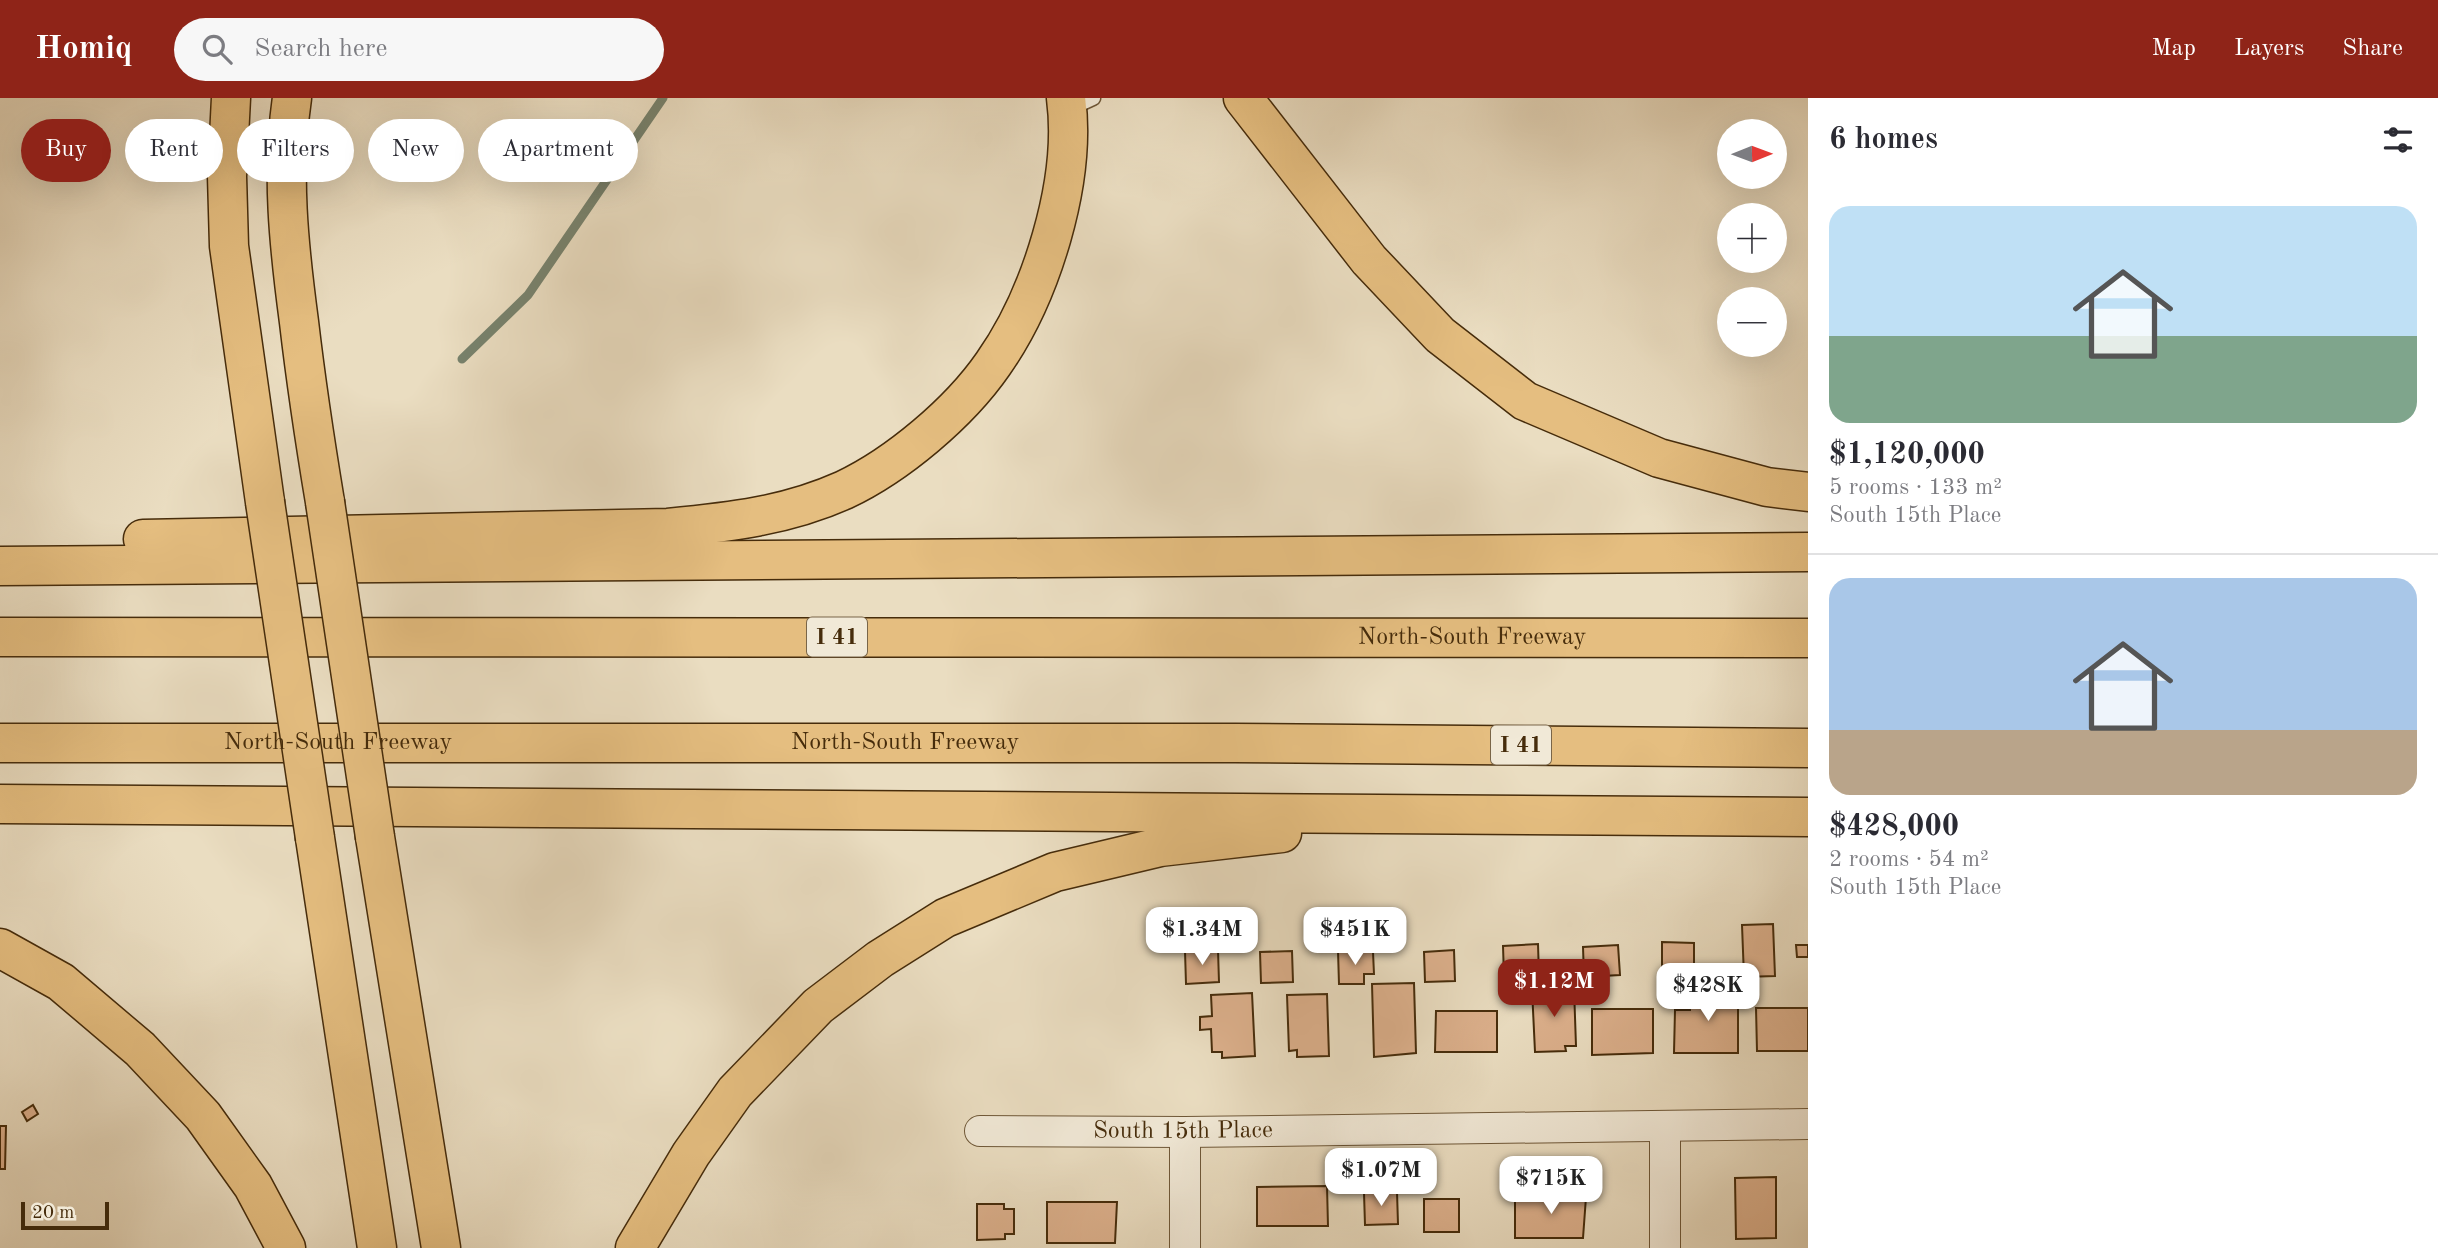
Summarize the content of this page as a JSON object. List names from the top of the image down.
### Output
{
  "streets": {
    "highway": ["I 41", "North-South Freeway"],
    "street": ["South 15th Place"]
  },
  "scale_bar": "20 m",
  "north": "right",
  "page": {
    "header": "Homiq",
    "search": "Search here",
    "nav": ["Map", "Layers", "Share"],
    "heading": "6 homes",
    "map_buttons": ["+", "−"],
    "chip": [
      "Buy",
      "Rent",
      "Filters",
      "New",
      "Apartment"
    ],
    "list": [
      {
        "name": "$1,120,000",
        "note": "5 rooms · 133 m² · South 15th Place"
      },
      {
        "name": "$428,000",
        "note": "2 rooms · 54 m² · South 15th Place"
      }
    ],
    "price": [
      "$1.34M",
      "$451K",
      "$1.12M",
      "$428K",
      "$1.07M",
      "$715K"
    ],
    "scale": "20 m"
  }
}
